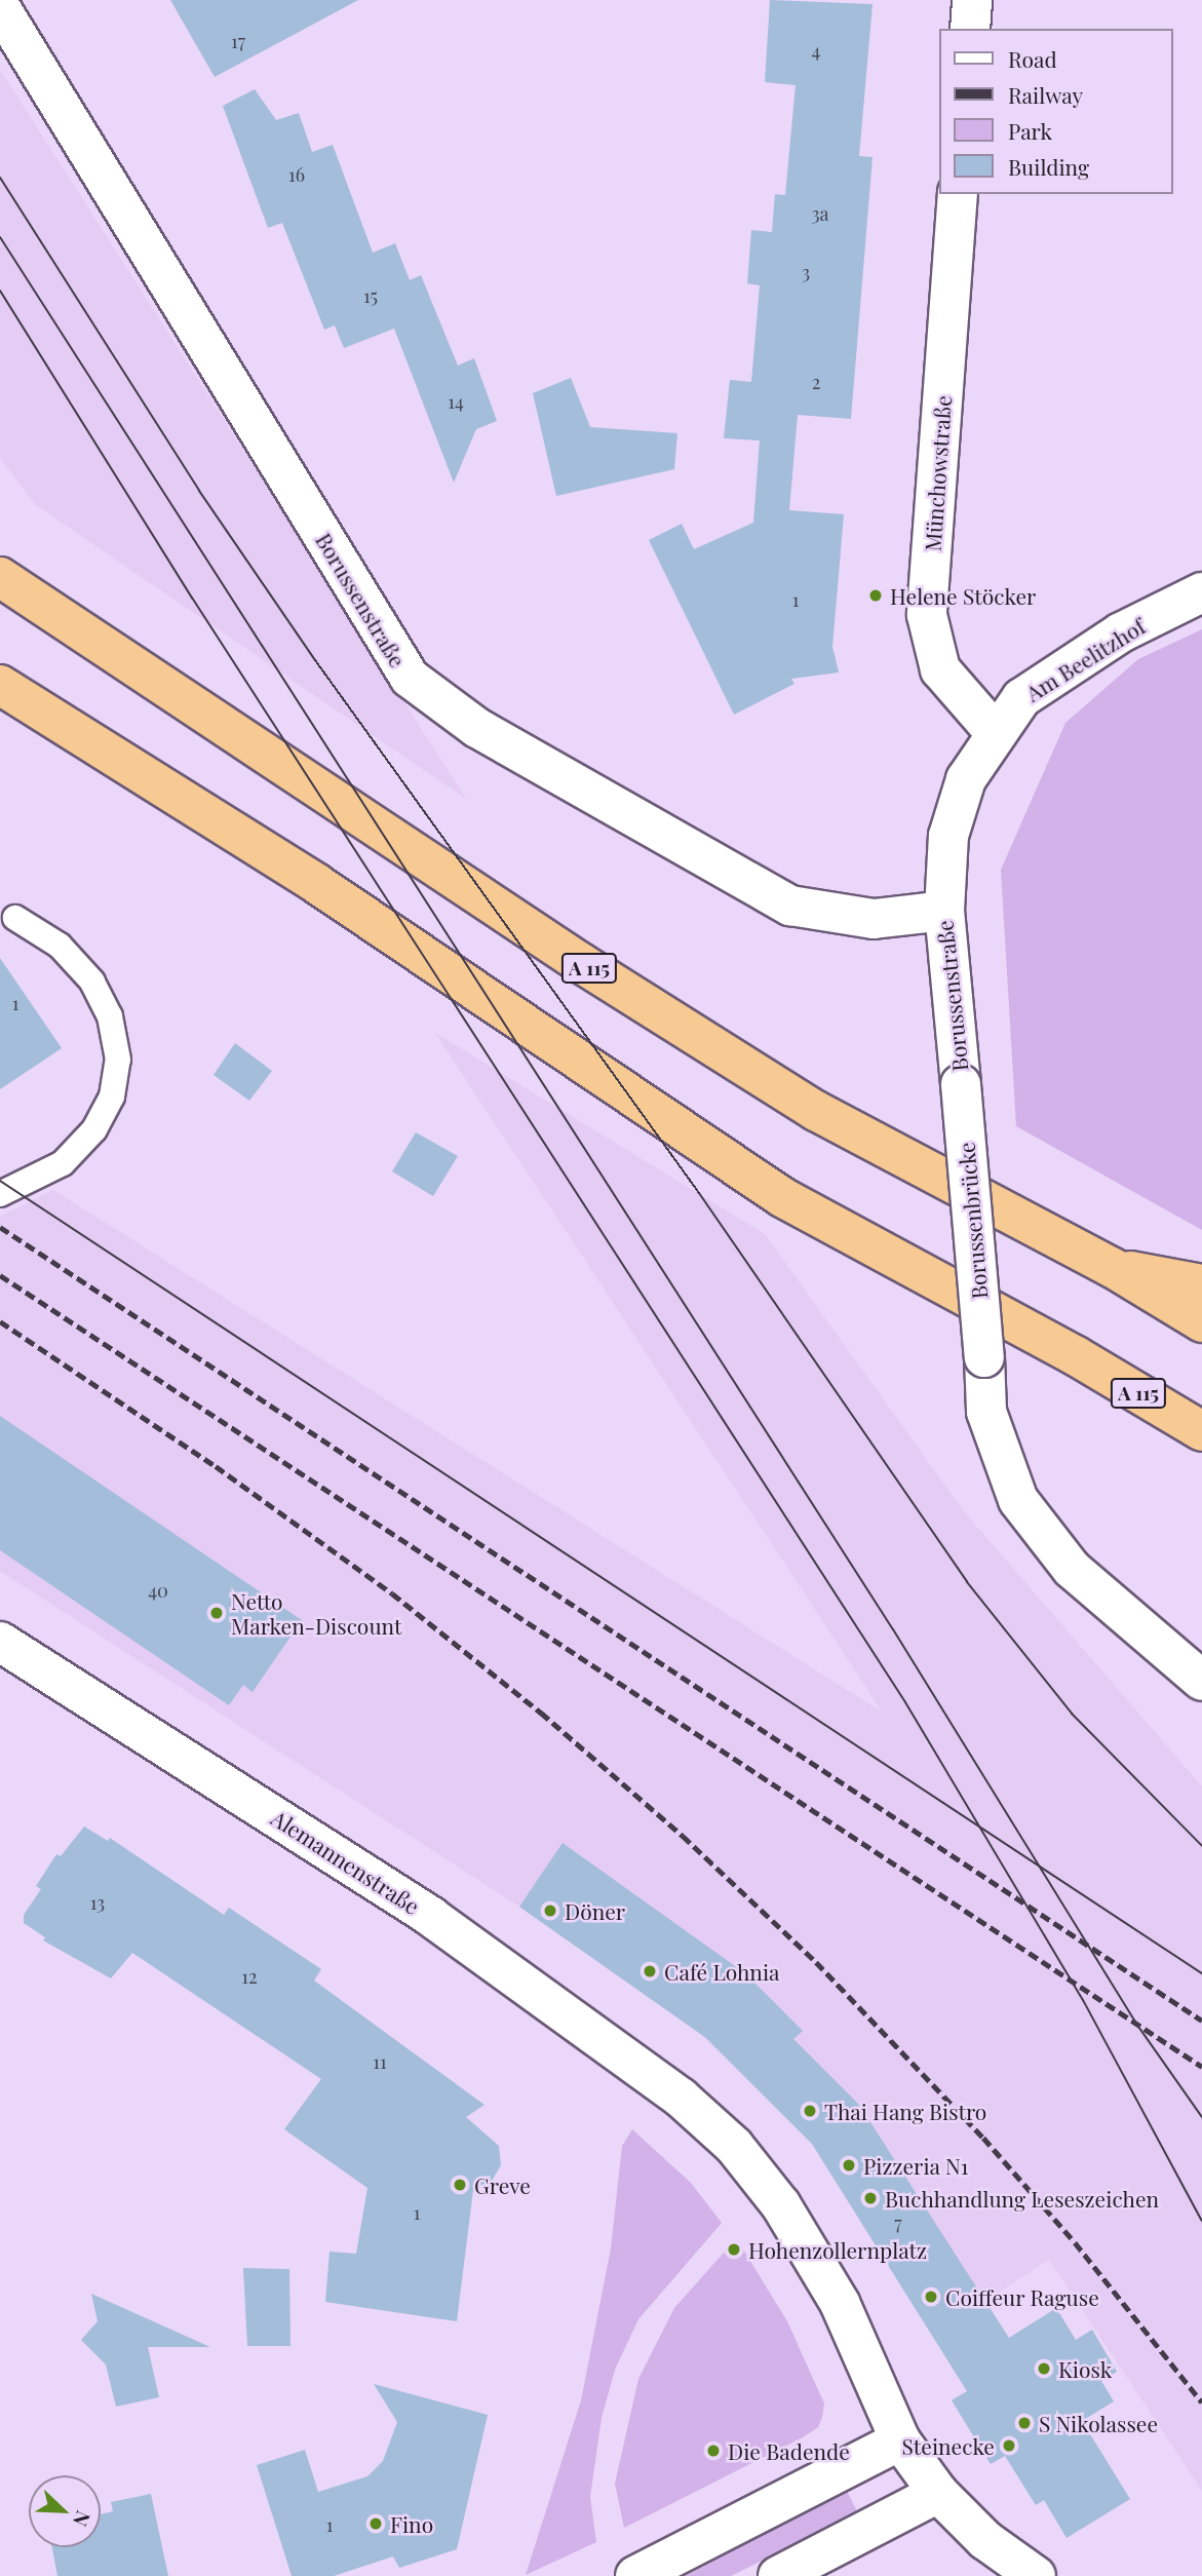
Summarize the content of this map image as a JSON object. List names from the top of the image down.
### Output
{
  "streets": {
    "highway": ["A 115"],
    "street": [
      "Münchowstraße",
      "Borussenstraße",
      "Am Beelitzhof",
      "Borussenbrücke",
      "Alemannenstraße"
    ]
  },
  "crossings": [
    ["Münchowstraße", "Am Beelitzhof"],
    ["Borussenstraße", "Am Beelitzhof"],
    ["Borussenstraße", "Borussenbrücke"]
  ],
  "places": [
    "Helene Stöcker",
    "Netto Marken-Discount",
    "Döner",
    "Café Lohnia",
    "Thai Hang Bistro",
    "Pizzeria N1",
    "Greve",
    "Buchhandlung Leseszeichen",
    "Hohenzollernplatz",
    "Coiffeur Raguse",
    "Kiosk",
    "S Nikolassee",
    "Steinecke",
    "Die Badende",
    "Fino"
  ],
  "house_numbers": [
    "17",
    "4",
    "16",
    "3a",
    "3",
    "15",
    "2",
    "14",
    "1",
    "1",
    "40",
    "13",
    "12",
    "11",
    "1",
    "7",
    "1"
  ],
  "legend": [
    "Road",
    "Railway",
    "Park",
    "Building"
  ],
  "north": "bottom right"
}
